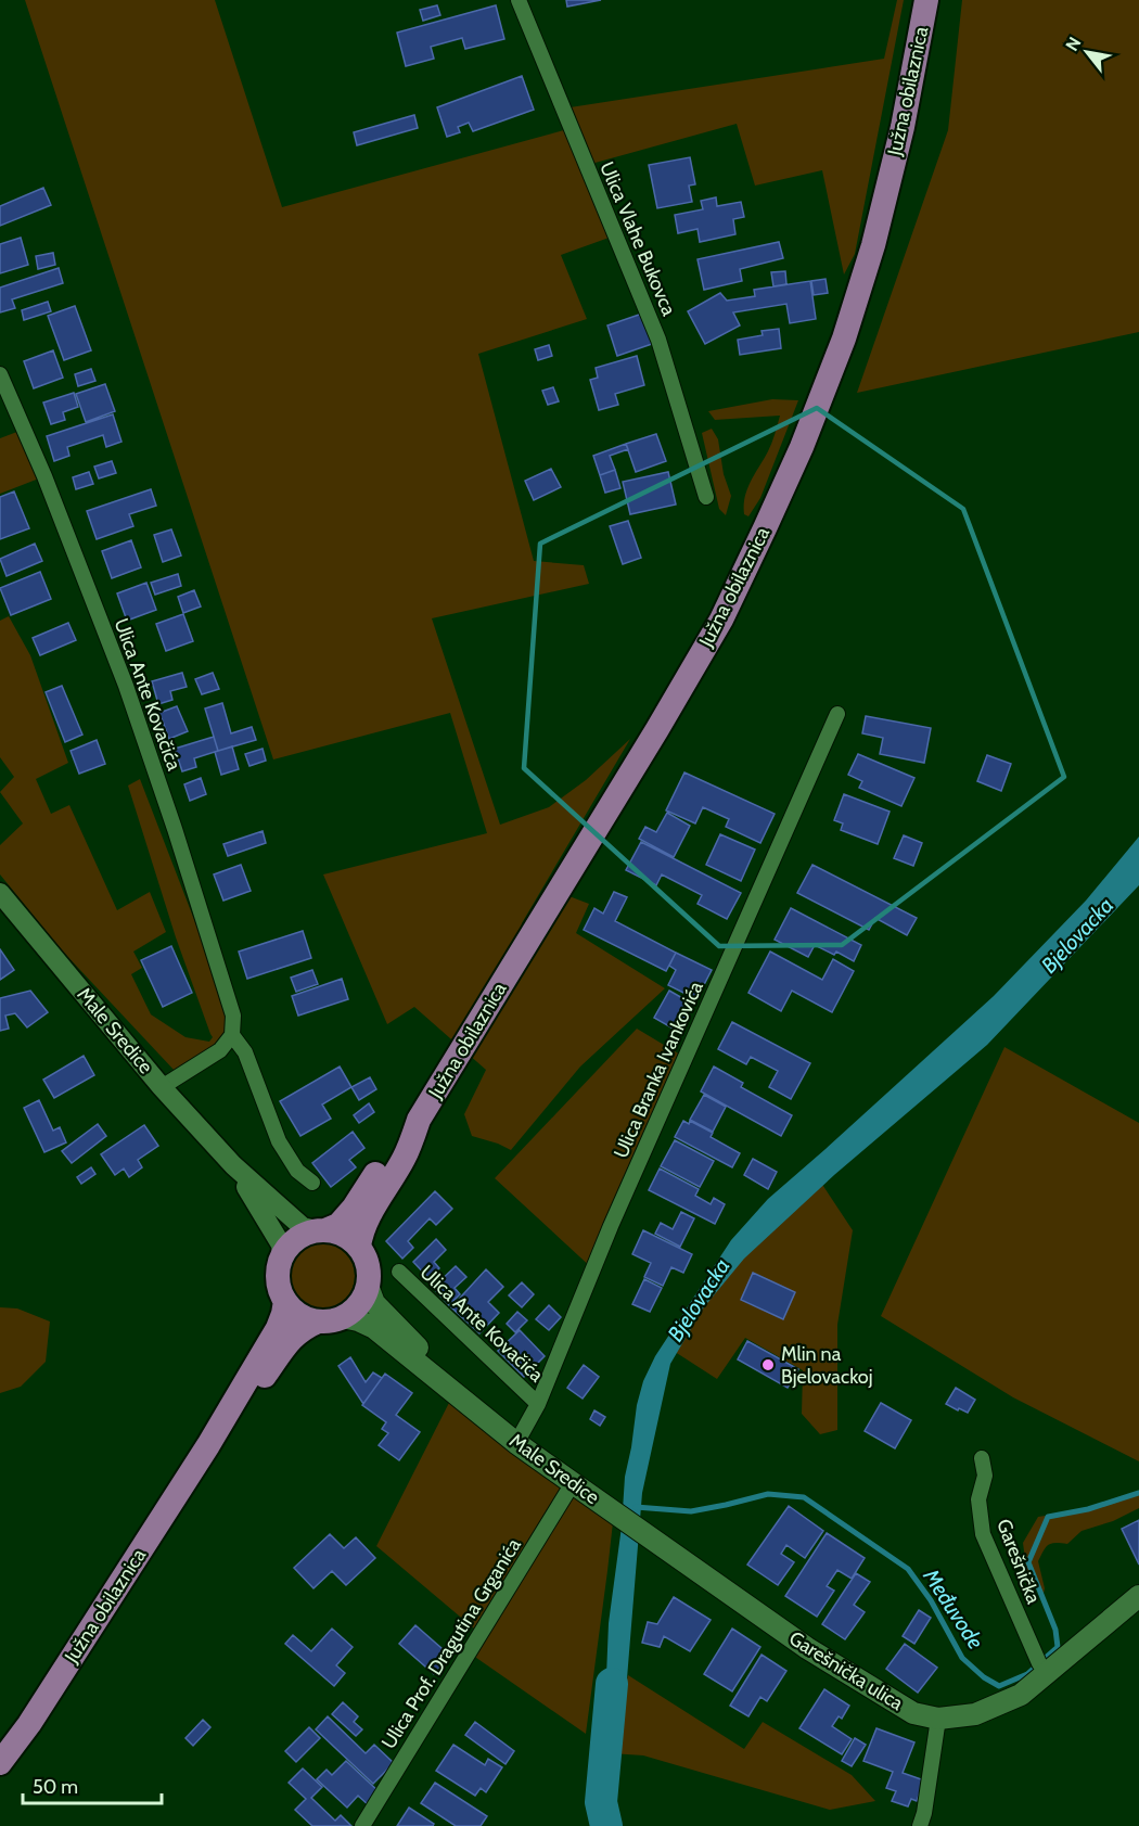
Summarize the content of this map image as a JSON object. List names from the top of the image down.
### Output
{
  "streets": {
    "main road": ["Južna obilaznica", "Male Sredice", "Garešnička ulica"],
    "street": [
      "Ulica Vlahe Bukovca",
      "Ulica Ante Kovačića",
      "Ulica Branka Ivankovića",
      "Garešnička",
      "Ulica Prof. Dragutina Grganića"
    ]
  },
  "crossings": [
    ["Južna obilaznica", "Male Sredice"],
    ["Ulica Ante Kovačića", "Ulica Branka Ivankovića"],
    ["Male Sredice", "Ulica Branka Ivankovića"],
    ["Male Sredice", "Ulica Prof. Dragutina Grganića"],
    ["Male Sredice", "Garešnička ulica"],
    ["Garešnička", "Garešnička ulica"]
  ],
  "water": ["Bjelovacka", "Međuvode"],
  "places": ["Mlin na Bjelovackoj"],
  "scale_bar": "50 m",
  "north": "top left"
}
